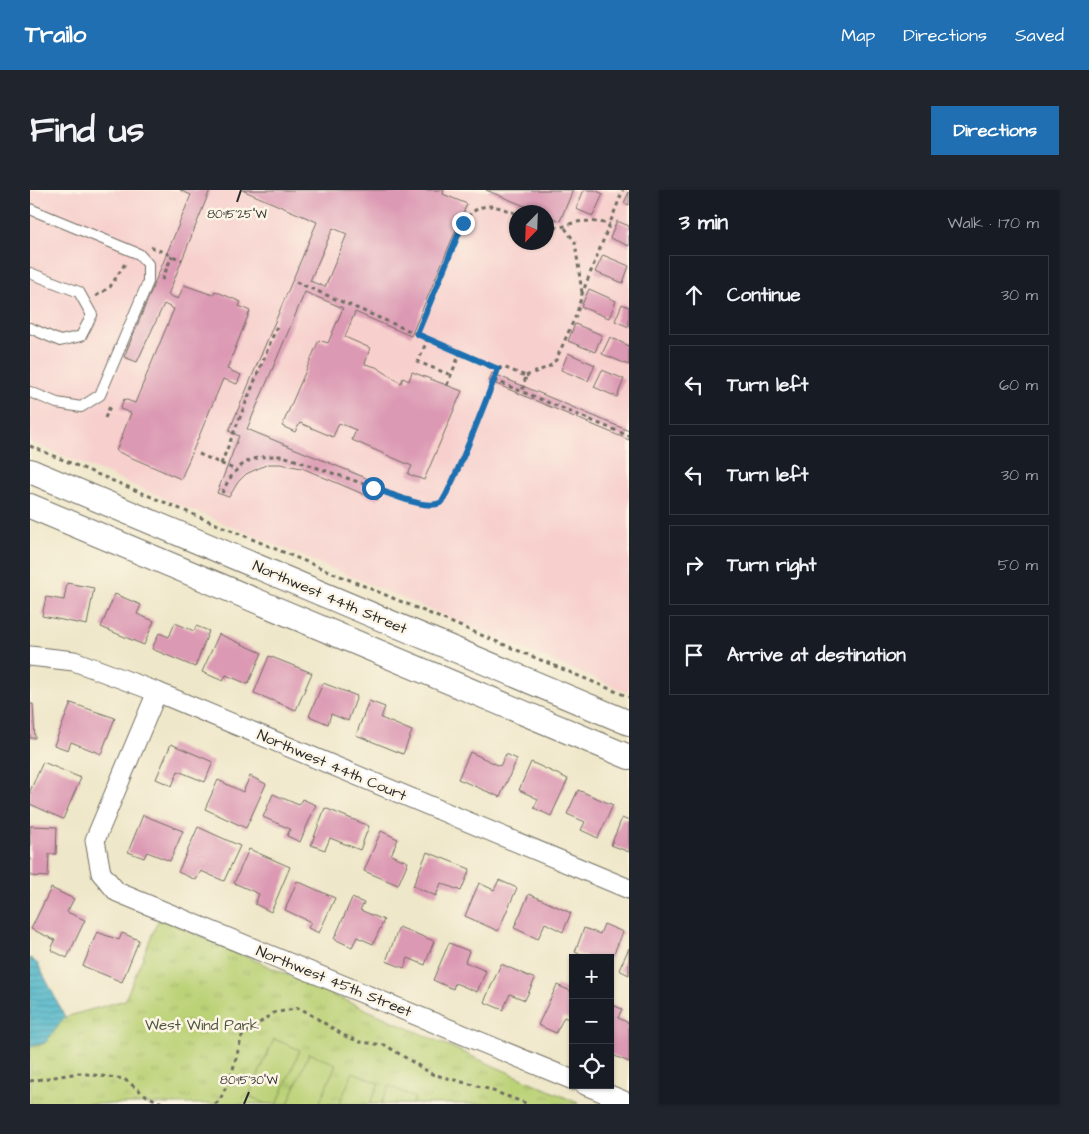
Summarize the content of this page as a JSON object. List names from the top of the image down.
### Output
{
  "streets": {
    "street": ["Northwest 44th Street", "Northwest 44th Court", "Northwest 45th Street"]
  },
  "crossings": [
    ["Northwest 44th Court", "Northwest 45th Street"]
  ],
  "parks": ["West Wind Park"],
  "north": "bottom left",
  "page": {
    "header": "Trailo",
    "nav": ["Map", "Directions", "Saved"],
    "title": "Find us",
    "buttons": "Directions",
    "heading": ["3 min", "Walk · 170 m"],
    "list": [
      ["Continue", "30 m"],
      ["Turn left", "60 m"],
      ["Turn left", "30 m"],
      ["Turn right", "50 m"],
      "Arrive at destination"
    ],
    "map_buttons": ["+", "−"]
  },
  "coordinates": ["80°15'25\"W", "80°15'30\"W"]
}
